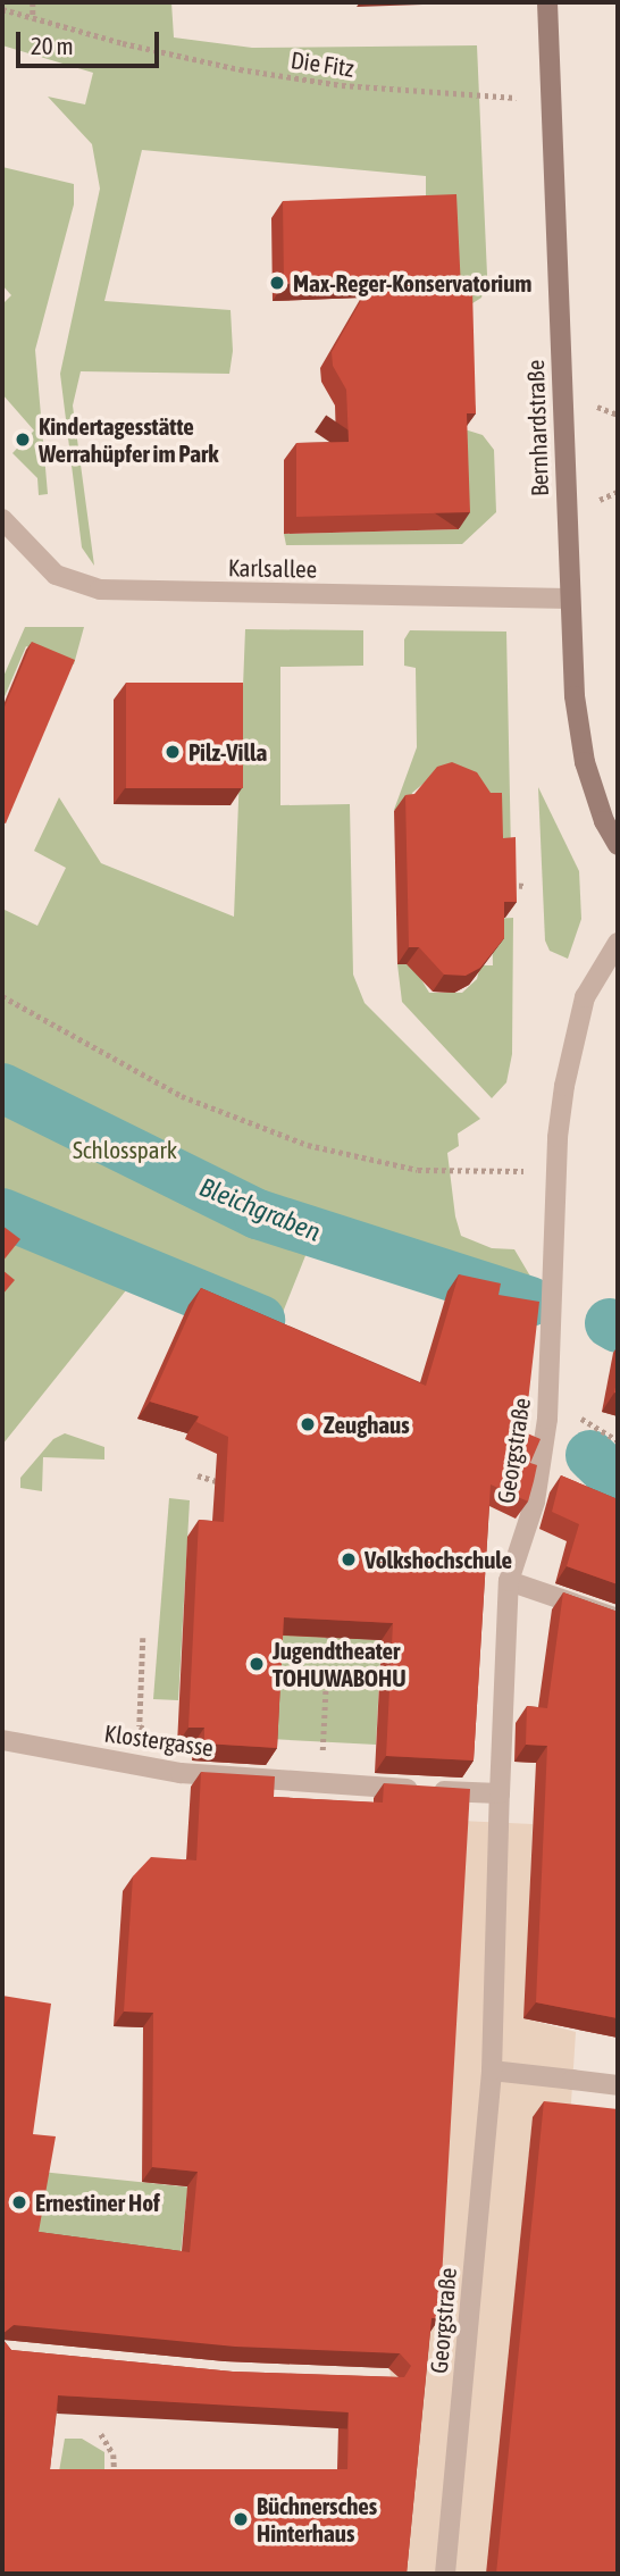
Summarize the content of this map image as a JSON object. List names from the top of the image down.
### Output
{
  "streets": {
    "main road": ["Bernhardstraße"],
    "street": ["Karlsallee", "Georgstraße", "Klostergasse"],
    "path": ["Die Fitz"]
  },
  "crossings": [
    ["Die Fitz", "Bernhardstraße"],
    ["Bernhardstraße", "Karlsallee"],
    ["Georgstraße", "Klostergasse"]
  ],
  "water": ["Bleichgraben"],
  "parks": ["Schlosspark"],
  "places": [
    "Max-Reger-Konservatorium",
    "Kindertagesstätte Werrahüpfer im Park",
    "Pilz-Villa",
    "Zeughaus",
    "Volkshochschule",
    "Jugendtheater TOHUWABOHU",
    "Ernestiner Hof",
    "Büchnersches Hinterhaus"
  ],
  "scale_bar": "20 m"
}
